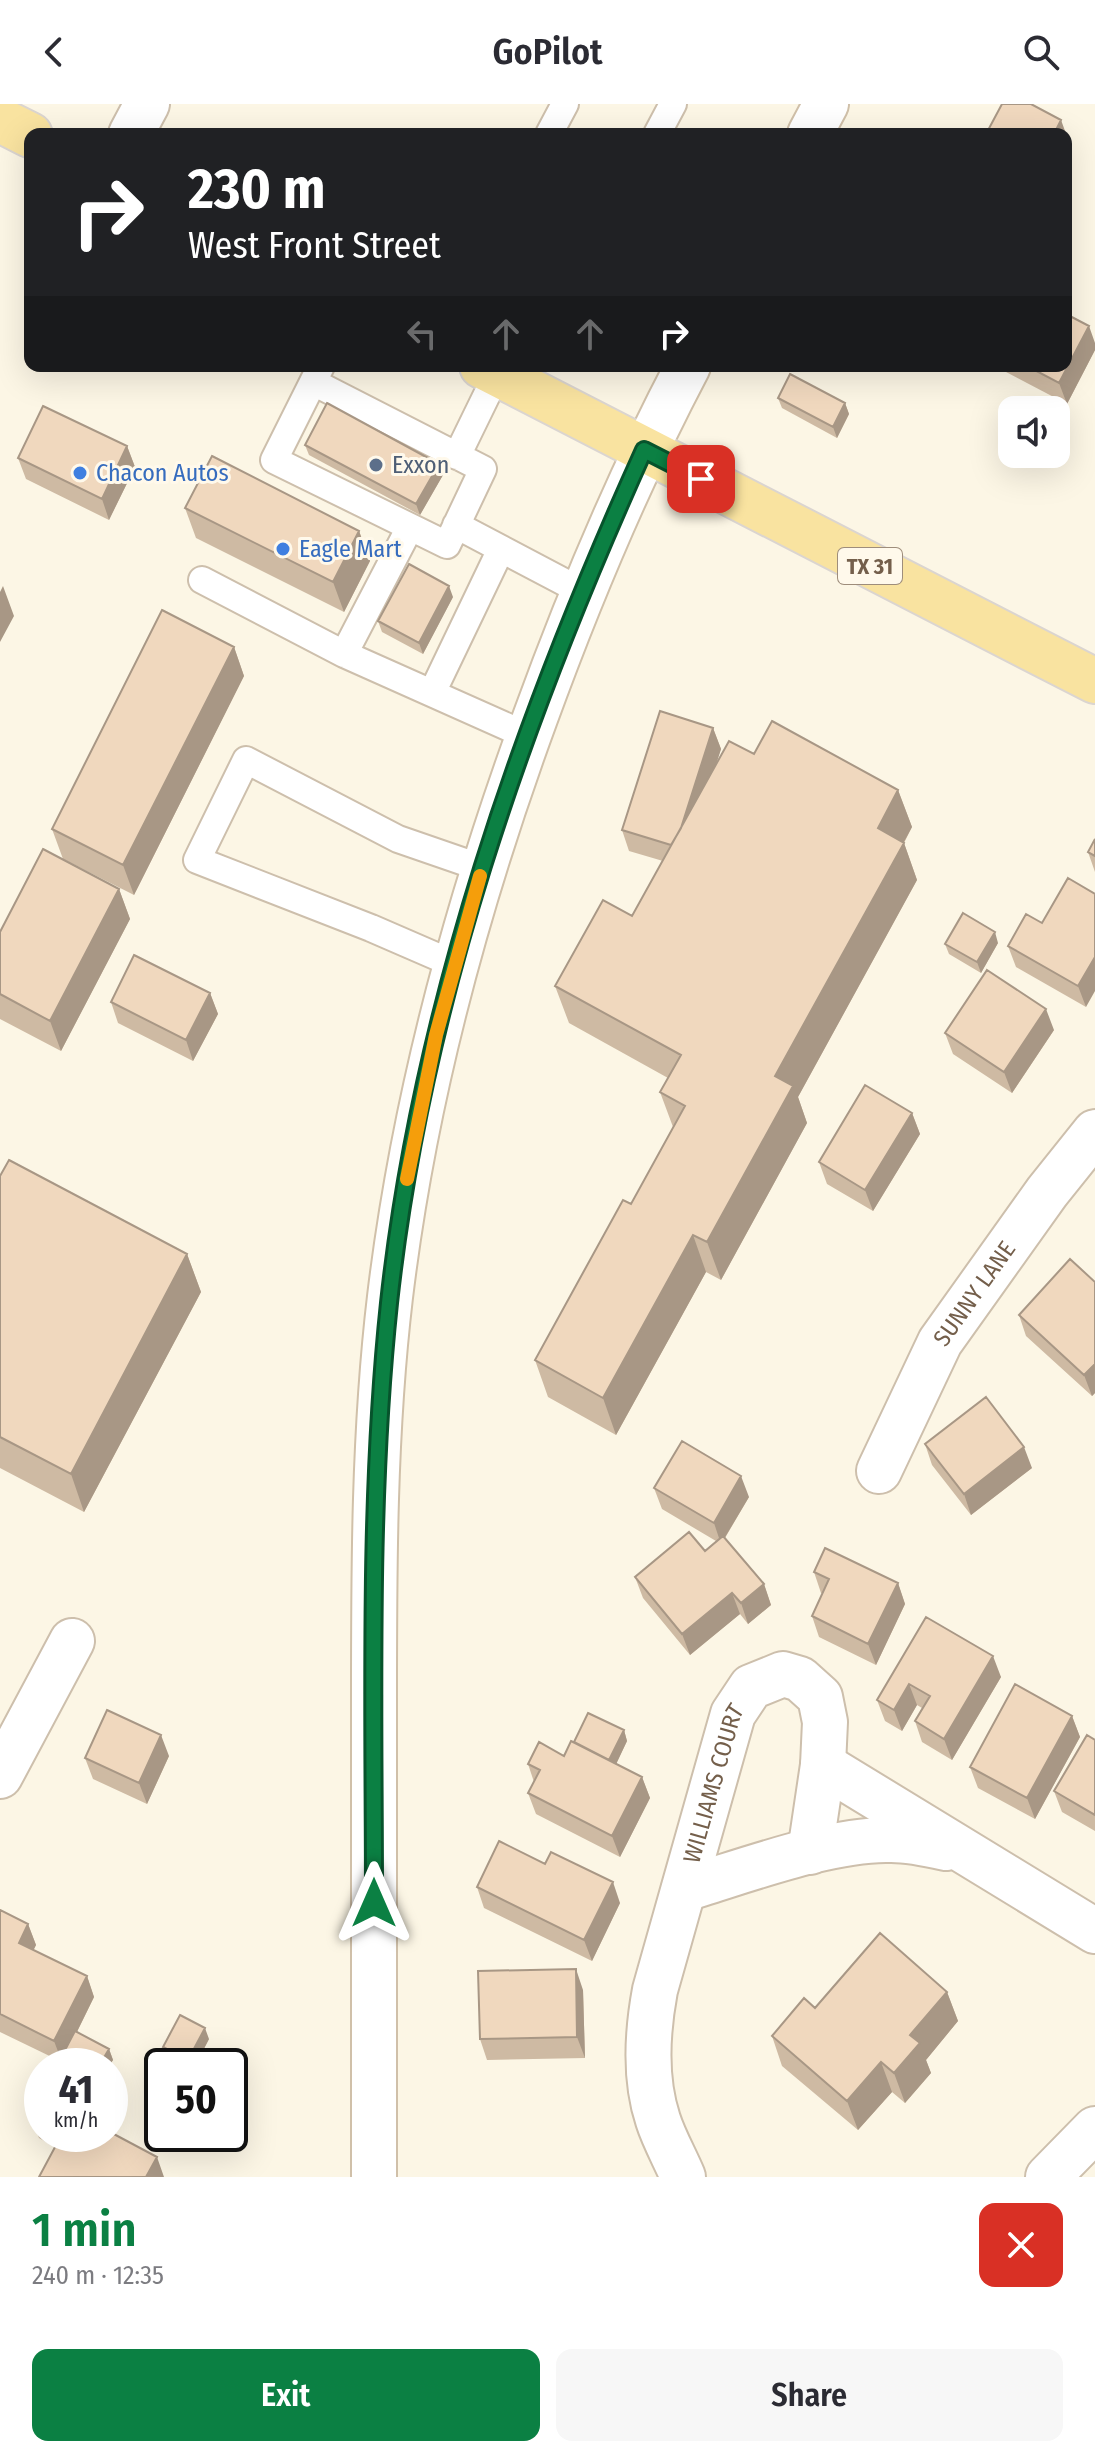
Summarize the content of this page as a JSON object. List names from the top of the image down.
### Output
{
  "streets": {
    "main road": ["TX 31"],
    "street": ["SUNNY LANE", "WILLIAMS COURT"]
  },
  "places": ["Exxon", "Chacon Autos", "Eagle Mart"],
  "page": {
    "header": "GoPilot",
    "turn": ["230 m", "West Front Street"],
    "speed": "41 km/h",
    "limit": "50",
    "heading": ["1 min", "240 m · 12:35"],
    "buttons": ["Exit", "Share"]
  }
}
